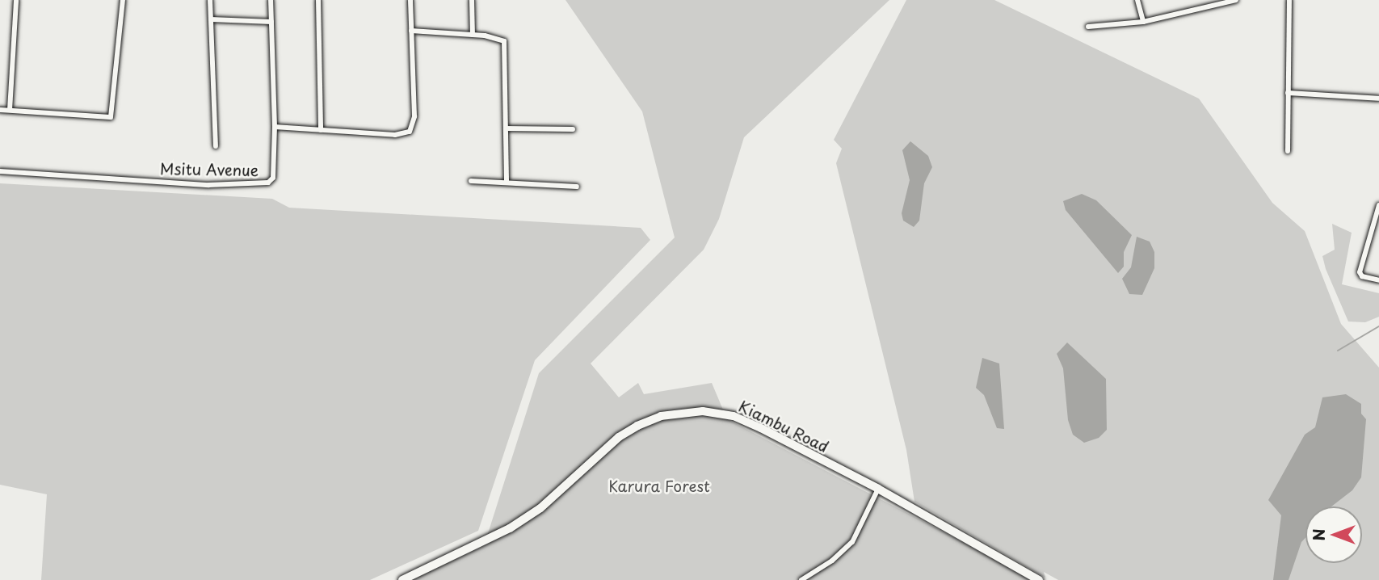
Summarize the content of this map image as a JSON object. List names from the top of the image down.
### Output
{
  "streets": {
    "highway": ["Kiambu Road"],
    "street": ["Msitu Avenue"]
  },
  "parks": ["Karura Forest"],
  "north": "left"
}
